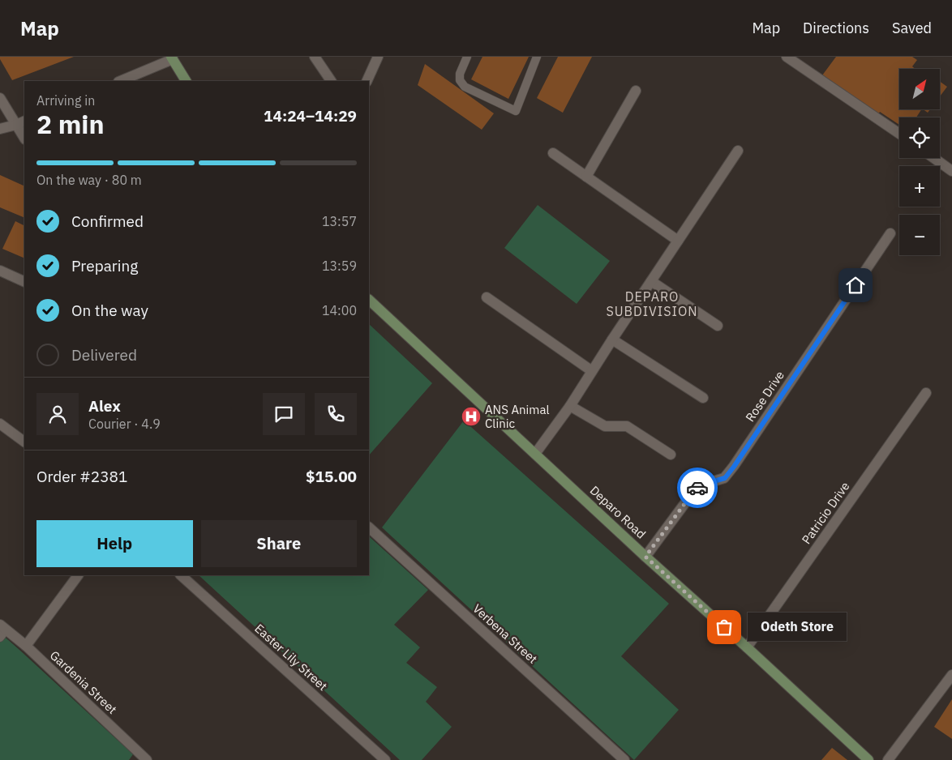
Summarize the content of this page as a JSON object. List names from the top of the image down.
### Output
{
  "streets": {
    "main road": ["Deparo Road"],
    "street": [
      "Rose Drive",
      "Patricio Drive",
      "Verbena Street",
      "Easter Lily Street",
      "Gardenia Street"
    ]
  },
  "crossings": [
    ["Rose Drive", "Deparo Road"],
    ["Deparo Road", "Patricio Drive"]
  ],
  "districts": ["DEPARO SUBDIVISION"],
  "places": {
    "hospital": ["ANS Animal Clinic"],
    "other": ["Odeth Store"]
  },
  "north": "top right",
  "page": {
    "header": "Map",
    "nav": ["Map", "Directions", "Saved"],
    "map_buttons": ["+", "−"],
    "heading": ["2 min", "Arriving in", "14:24–14:29"],
    "panel": [
      "Alex",
      "Courier · 4.9",
      "Order #2381",
      "$15.00"
    ],
    "bar": "On the way · 80 m",
    "list": [
      ["Confirmed", "13:57"],
      ["Preparing", "13:59"],
      ["On the way", "14:00"],
      "Delivered"
    ],
    "buttons": ["Help", "Share"],
    "bubble": "Odeth Store"
  }
}
